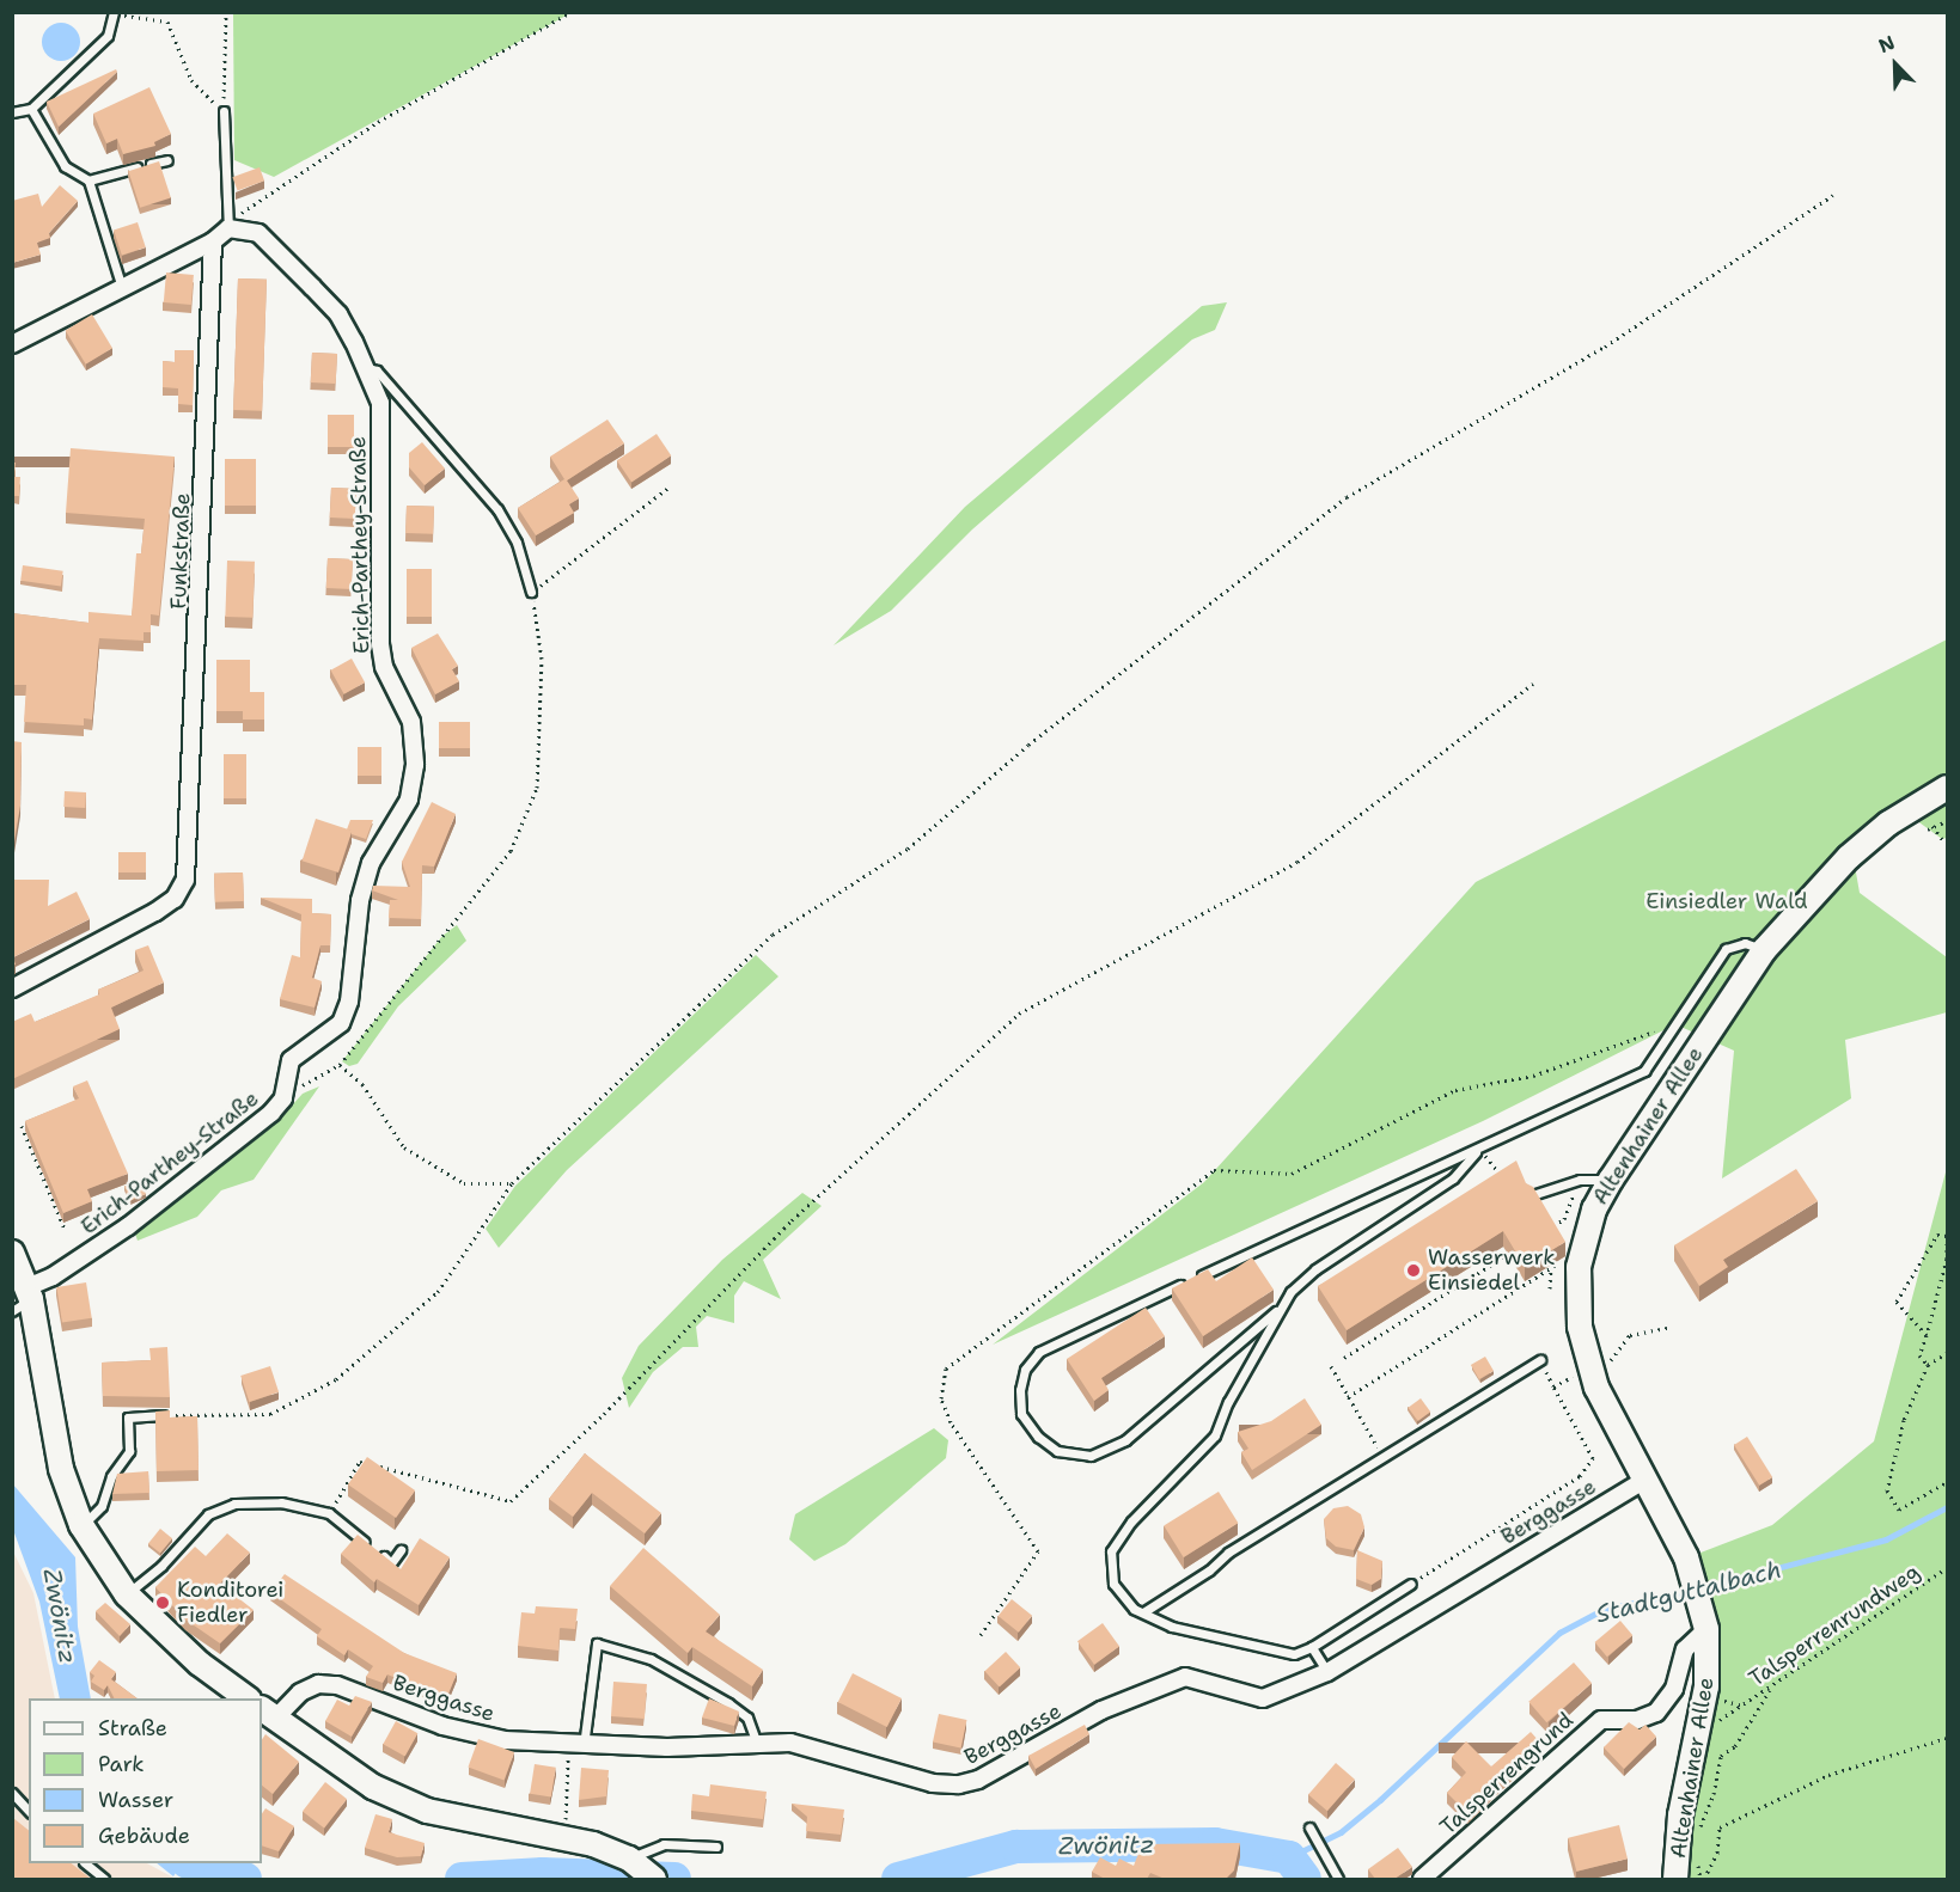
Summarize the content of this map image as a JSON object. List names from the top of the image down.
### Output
{
  "streets": {
    "street": [
      "Erich-Parthey-Straße",
      "Funkstraße",
      "Altenhainer Allee",
      "Berggasse",
      "Talsperrengrund"
    ],
    "path": ["Talsperrenrundweg"]
  },
  "crossings": [
    ["Altenhainer Allee", "Berggasse"],
    ["Altenhainer Allee", "Talsperrenrundweg"],
    ["Altenhainer Allee", "Talsperrengrund"]
  ],
  "water": ["Stadtguttalbach", "Zwönitz"],
  "parks": ["Einsiedler Wald"],
  "places": ["Wasserwerk Einsiedel", "Konditorei Fiedler"],
  "legend": [
    "Straße",
    "Park",
    "Wasser",
    "Gebäude"
  ],
  "north": "top left"
}
